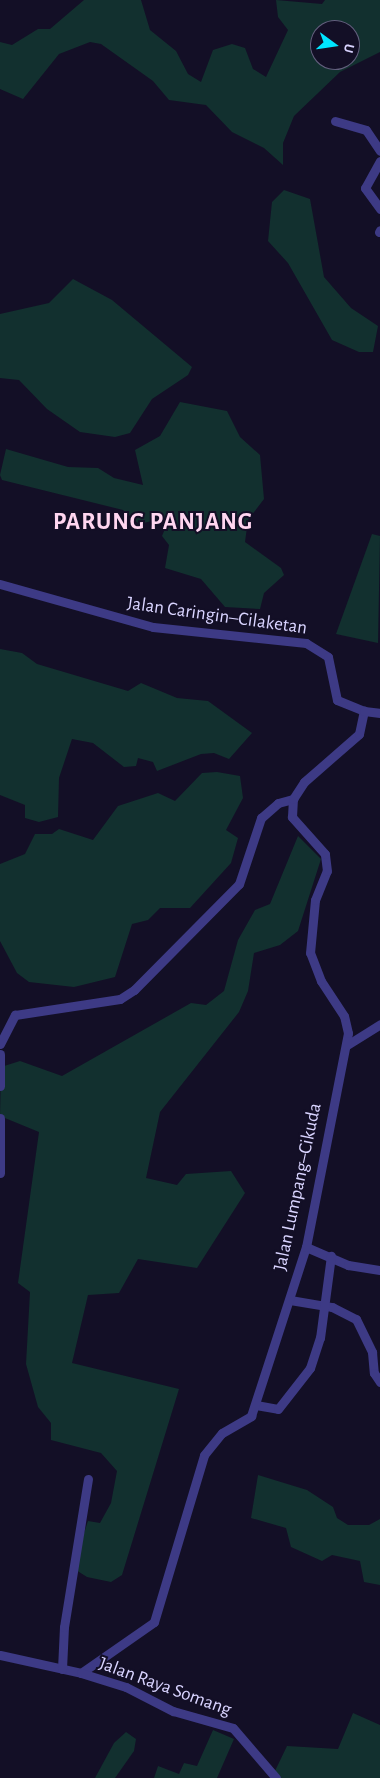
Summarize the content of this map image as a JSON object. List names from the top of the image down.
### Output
{
  "streets": {
    "street": ["Jalan Caringin–Cilaketan", "Jalan Lumpang–Cikuda", "Jalan Raya Somang"]
  },
  "crossings": [
    ["Jalan Lumpang–Cikuda", "Jalan Raya Somang"]
  ],
  "districts": ["PARUNG PANJANG"],
  "north": "right"
}
